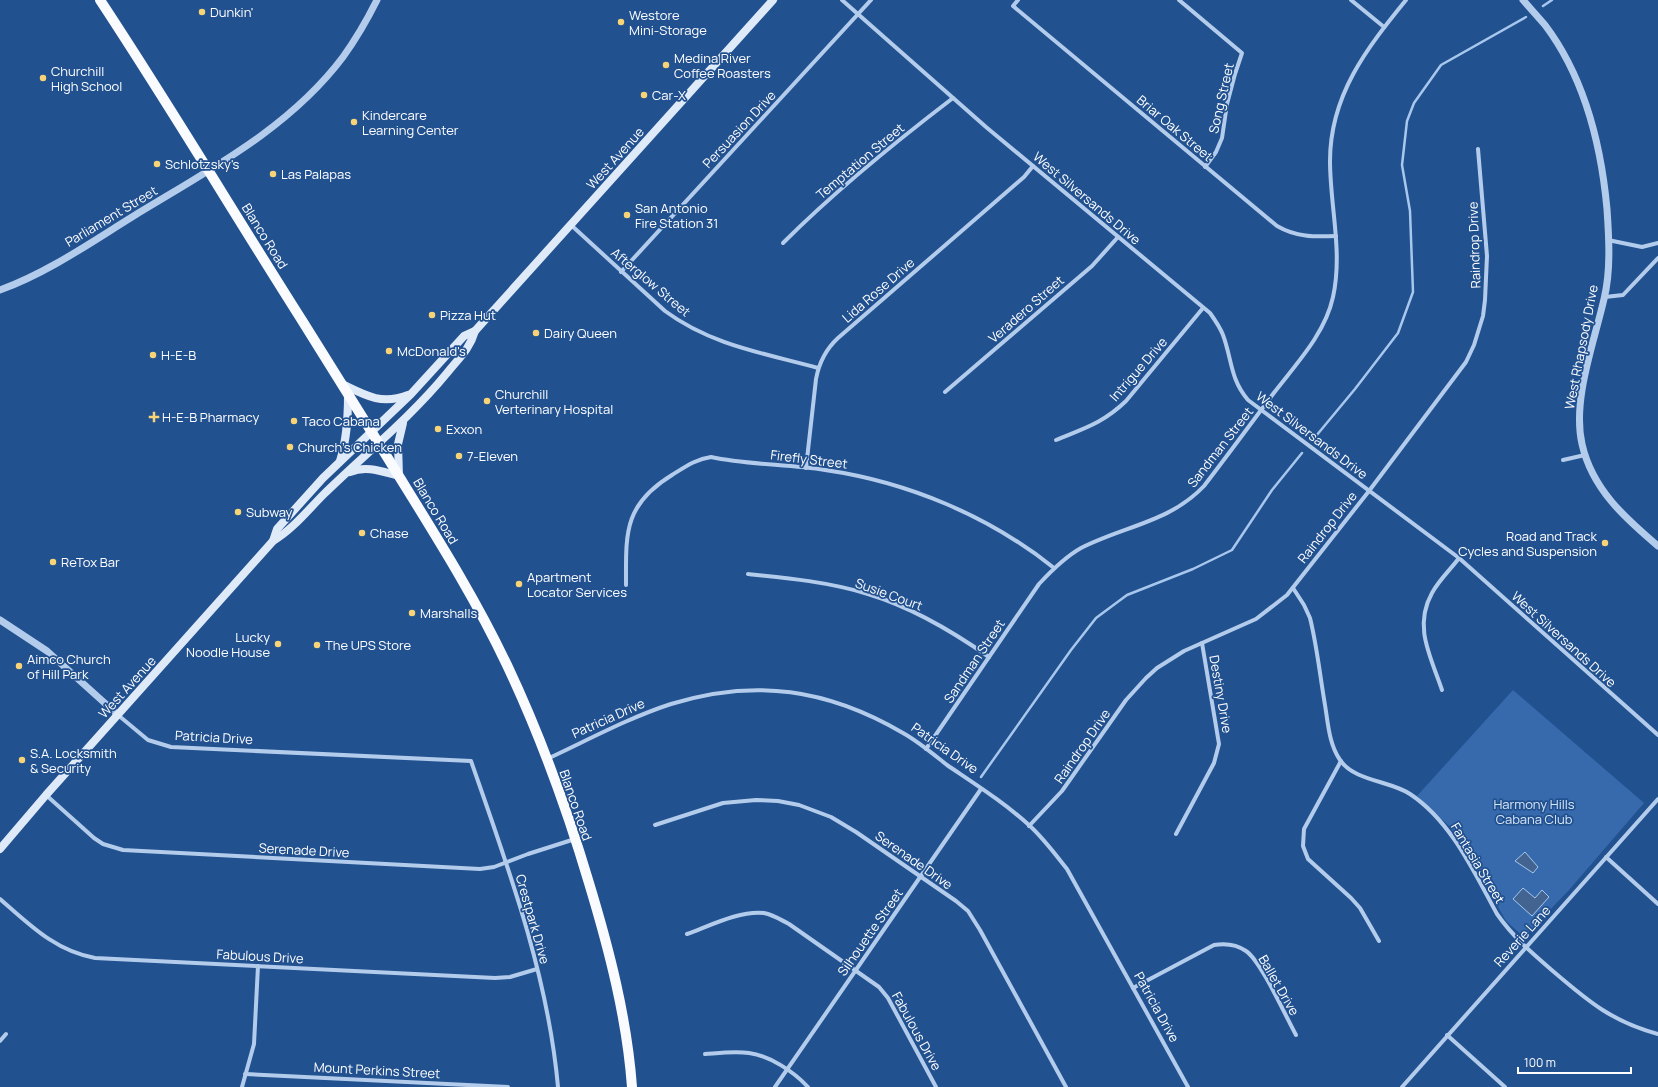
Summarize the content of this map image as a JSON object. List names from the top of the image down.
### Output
{
  "streets": {
    "main road": ["West Avenue", "Blanco Road"],
    "street": [
      "Song Street",
      "Briar Oak Street",
      "Persuasion Drive",
      "Temptation Street",
      "West Silversands Drive",
      "Parliament Street",
      "Raindrop Drive",
      "Afterglow Street",
      "Lida Rose Drive",
      "Veradero Street",
      "West Rhapsody Drive",
      "Intrigue Drive",
      "Sandman Street",
      "Firefly Street",
      "Susie Court",
      "Destiny Drive",
      "Patricia Drive",
      "Serenade Drive",
      "Fantasia Street",
      "Crestpark Drive",
      "Silhouette Street",
      "Reverie Lane",
      "Fabulous Drive",
      "Ballet Drive",
      "Mount Perkins Street"
    ]
  },
  "crossings": [
    ["Song Street", "Briar Oak Street"],
    ["Briar Oak Street", "Sandman Street"],
    ["Persuasion Drive", "West Silversands Drive"],
    ["Persuasion Drive", "Afterglow Street"],
    ["West Avenue", "Blanco Road"],
    ["West Avenue", "Afterglow Street"],
    ["West Avenue", "Patricia Drive"],
    ["West Avenue", "Serenade Drive"],
    ["Temptation Street", "West Silversands Drive"],
    ["West Silversands Drive", "Raindrop Drive"],
    ["West Silversands Drive", "Lida Rose Drive"],
    ["West Silversands Drive", "Veradero Street"],
    ["West Silversands Drive", "Intrigue Drive"],
    ["West Silversands Drive", "Sandman Street"],
    ["Parliament Street", "Blanco Road"],
    ["Blanco Road", "Patricia Drive"],
    ["Blanco Road", "Serenade Drive"],
    ["Raindrop Drive", "Destiny Drive"],
    ["Raindrop Drive", "Patricia Drive"],
    ["Afterglow Street", "Lida Rose Drive"],
    ["Lida Rose Drive", "Firefly Street"],
    ["Sandman Street", "Firefly Street"],
    ["Sandman Street", "Susie Court"],
    ["Sandman Street", "Patricia Drive"],
    ["Patricia Drive", "Crestpark Drive"],
    ["Patricia Drive", "Silhouette Street"],
    ["Patricia Drive", "Ballet Drive"],
    ["Serenade Drive", "Crestpark Drive"],
    ["Serenade Drive", "Silhouette Street"],
    ["Fantasia Street", "Reverie Lane"],
    ["Crestpark Drive", "Fabulous Drive"],
    ["Silhouette Street", "Fabulous Drive"]
  ],
  "parks": ["Harmony Hills Cabana Club"],
  "places": {
    "other": [
      "Dunkin'",
      "Westore Mini-Storage",
      "Medina River Coffee Roasters",
      "Churchill High School",
      "Car-X",
      "Kindercare Learning Center",
      "Schlotzsky's",
      "Las Palapas",
      "San Antonio Fire Station 31",
      "Pizza Hut",
      "Dairy Queen",
      "McDonald's",
      "H-E-B",
      "Churchill Verterinary Hospital",
      "Taco Cabana",
      "Exxon",
      "Church's Chicken",
      "7-Eleven",
      "Subway",
      "Chase",
      "Road and Track Cycles and Suspension",
      "ReTox Bar",
      "Apartment Locator Services",
      "Marshalls",
      "Lucky Noodle House",
      "The UPS Store",
      "Aimco Church of Hill Park",
      "S.A. Locksmith & Security"
    ],
    "health": ["H-E-B Pharmacy"]
  },
  "scale_bar": "100 m"
}
